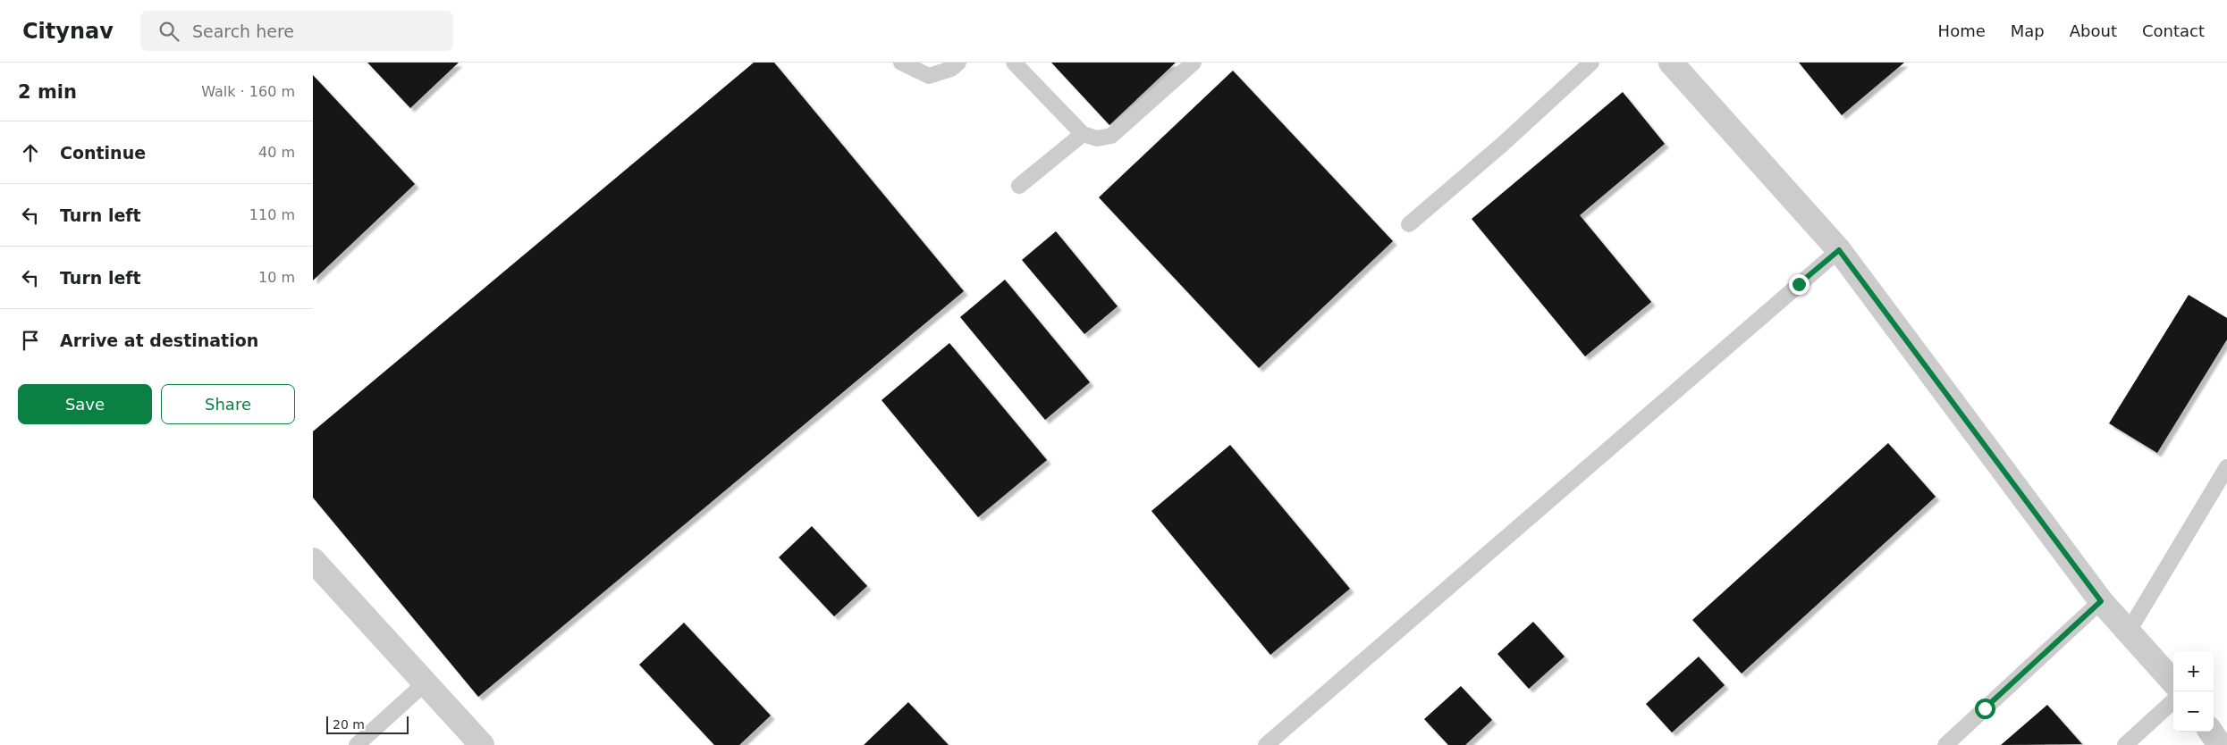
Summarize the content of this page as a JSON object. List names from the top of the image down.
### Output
{
  "scale_bar": "20 m",
  "page": {
    "header": "Citynav",
    "search": "Search here",
    "nav": [
      "Home",
      "Map",
      "About",
      "Contact"
    ],
    "heading": ["2 min", "Walk · 160 m"],
    "list": [
      ["Continue", "40 m"],
      ["Turn left", "110 m"],
      ["Turn left", "10 m"],
      "Arrive at destination"
    ],
    "buttons": ["Save", "Share"],
    "map_buttons": ["+", "−"],
    "scale": "20 m"
  }
}
